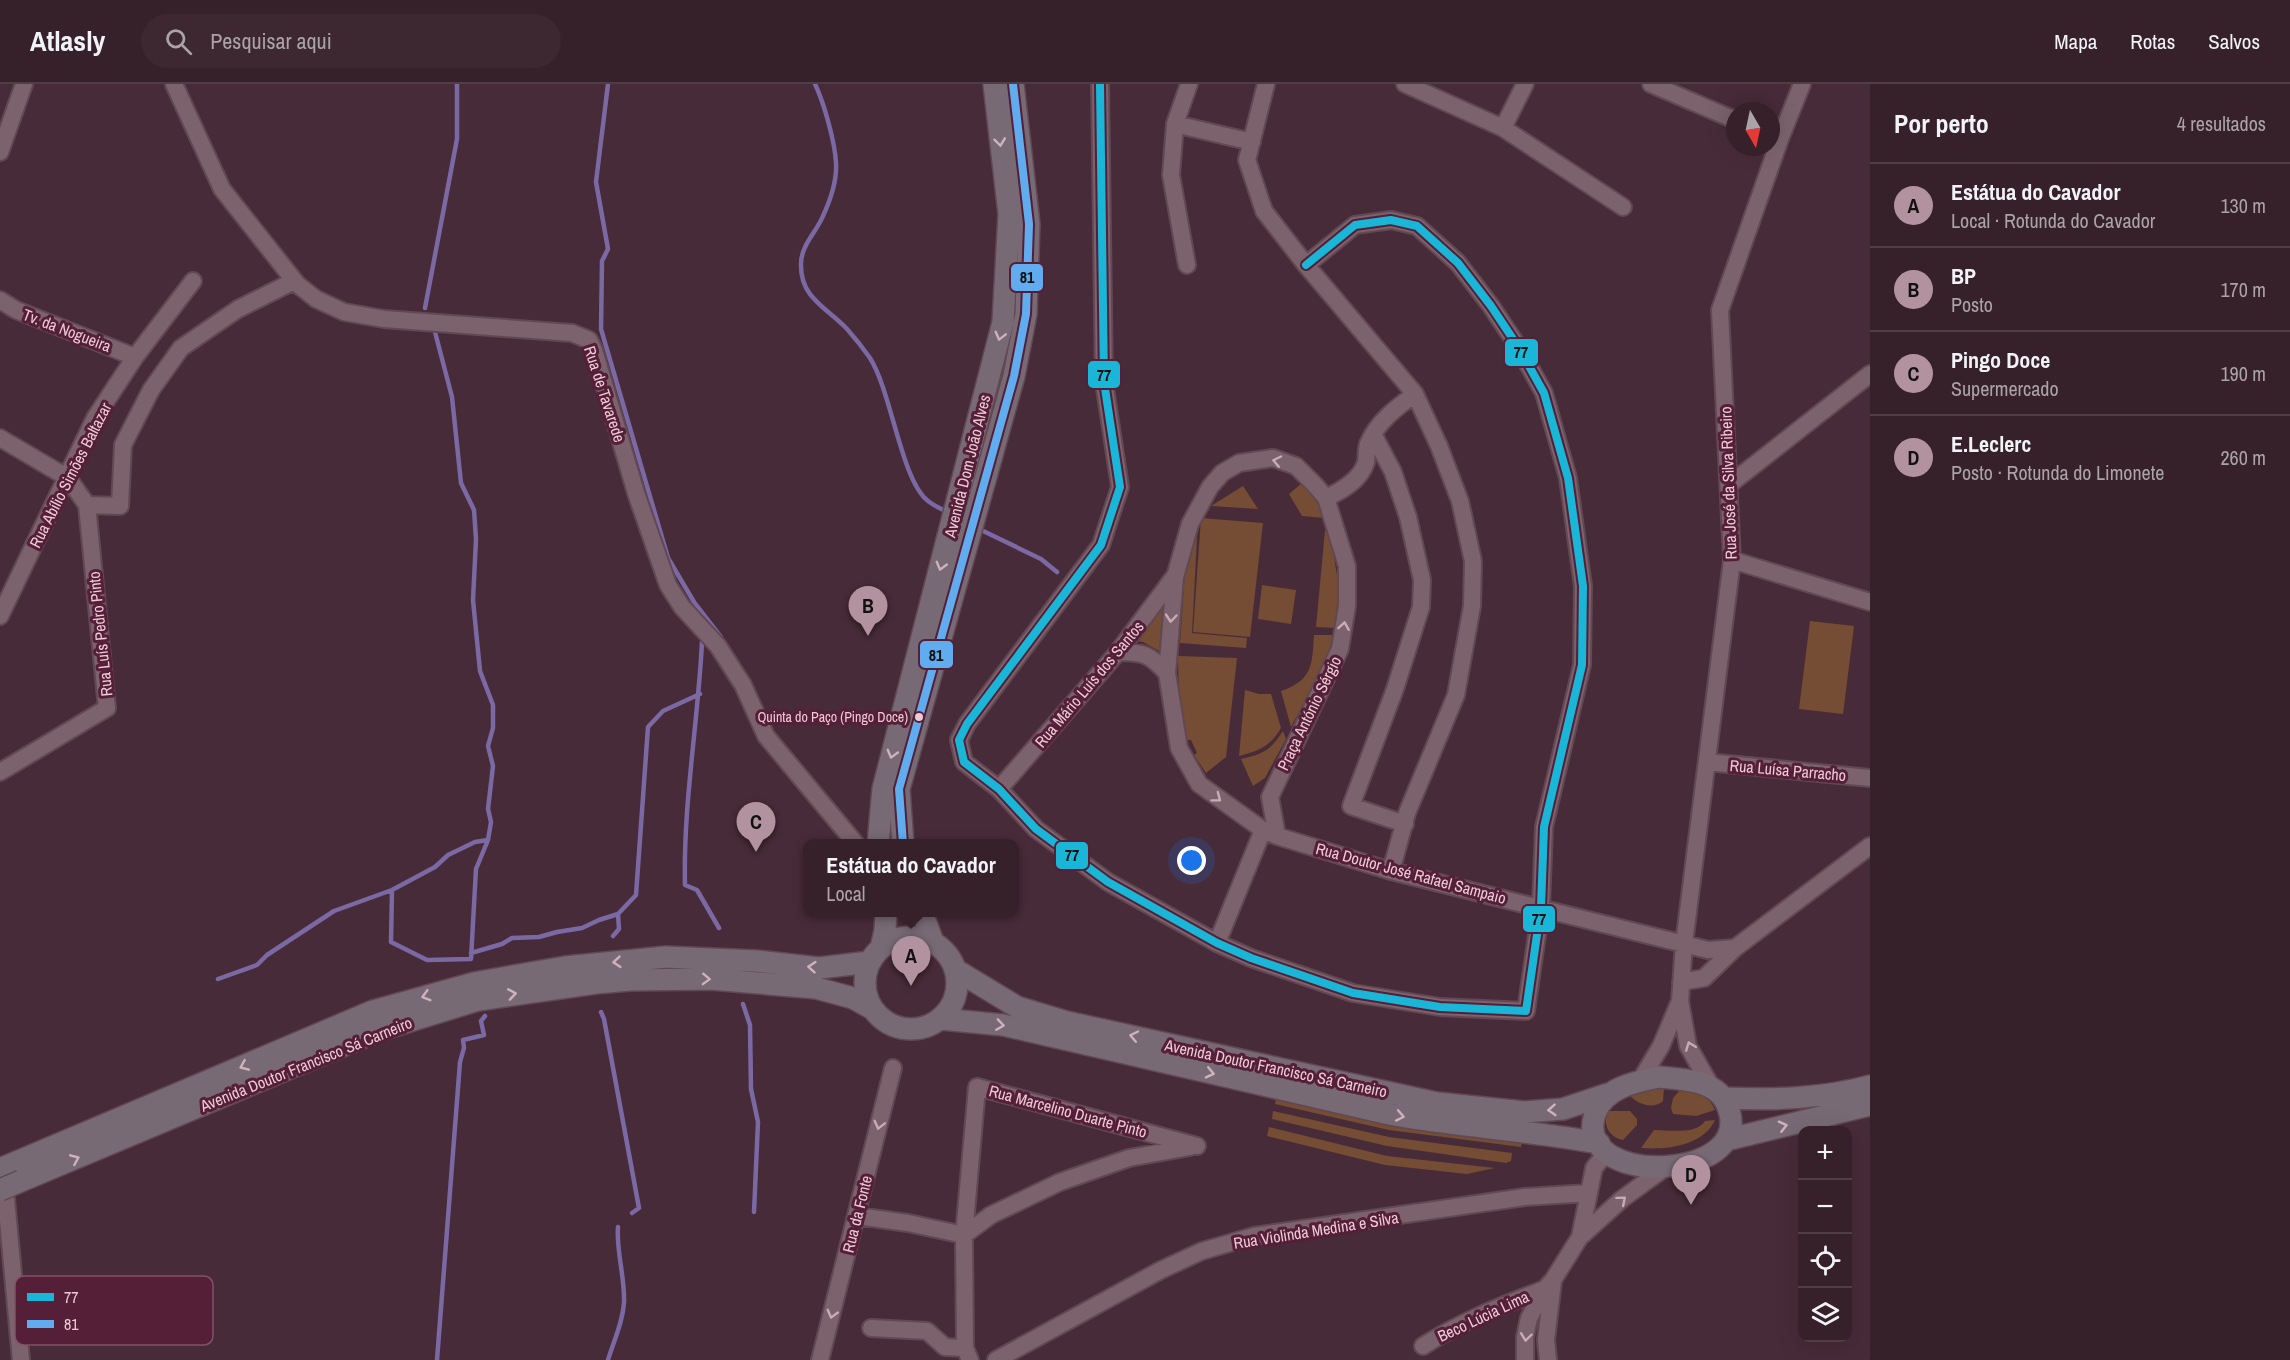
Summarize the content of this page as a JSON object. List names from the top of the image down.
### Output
{
  "streets": {
    "main road": ["Avenida Dom João Alves", "Avenida Doutor Francisco Sá Carneiro"],
    "street": [
      "Tv. da Nogueira",
      "Rua de Tavarede",
      "Rua Abílio Simões Baltazar",
      "Rua José da Silva Ribeiro",
      "Rua Luís Pedro Pinto",
      "Rua Mário Luís dos Santos",
      "Praça António Sérgio",
      "Rua Luísa Parracho",
      "Rua Doutor José Rafael Sampaio",
      "Rua Marcelino Duarte Pinto",
      "Rua da Fonte",
      "Rua Violinda Medina e Silva",
      "Beco Lúcia Lima"
    ]
  },
  "crossings": [
    ["Tv. da Nogueira", "Rua Abílio Simões Baltazar"],
    ["Rua Abílio Simões Baltazar", "Rua Luís Pedro Pinto"],
    ["Rua José da Silva Ribeiro", "Rua Luísa Parracho"],
    ["Rua José da Silva Ribeiro", "Rua Doutor José Rafael Sampaio"],
    ["Rua José da Silva Ribeiro", "Avenida Doutor Francisco Sá Carneiro"],
    ["Rua Mário Luís dos Santos", "Praça António Sérgio"],
    ["Praça António Sérgio", "Rua Doutor José Rafael Sampaio"]
  ],
  "places": ["Quinta do Paço (Pingo Doce)"],
  "lines": ["transit line 77", "transit line 81"],
  "legend": ["77", "81"],
  "north": "bottom",
  "page": {
    "header": "Atlasly",
    "search": "Pesquisar aqui",
    "nav": ["Mapa", "Rotas", "Salvos"],
    "heading": ["Por perto", "4 resultados"],
    "list": [
      {
        "mark": "A",
        "name": "Estátua do Cavador",
        "note": "Local · Rotunda do Cavador",
        "value": "130 m"
      },
      {
        "mark": "B",
        "name": "BP",
        "note": "Posto",
        "value": "170 m"
      },
      {
        "mark": "C",
        "name": "Pingo Doce",
        "note": "Supermercado",
        "value": "190 m"
      },
      {
        "mark": "D",
        "name": "E.Leclerc",
        "note": "Posto · Rotunda do Limonete",
        "value": "260 m"
      }
    ],
    "pins": [
      "B",
      "C",
      "A",
      "D"
    ],
    "popup": ["Estátua do Cavador", "Local"],
    "map_buttons": ["+", "−"]
  }
}
